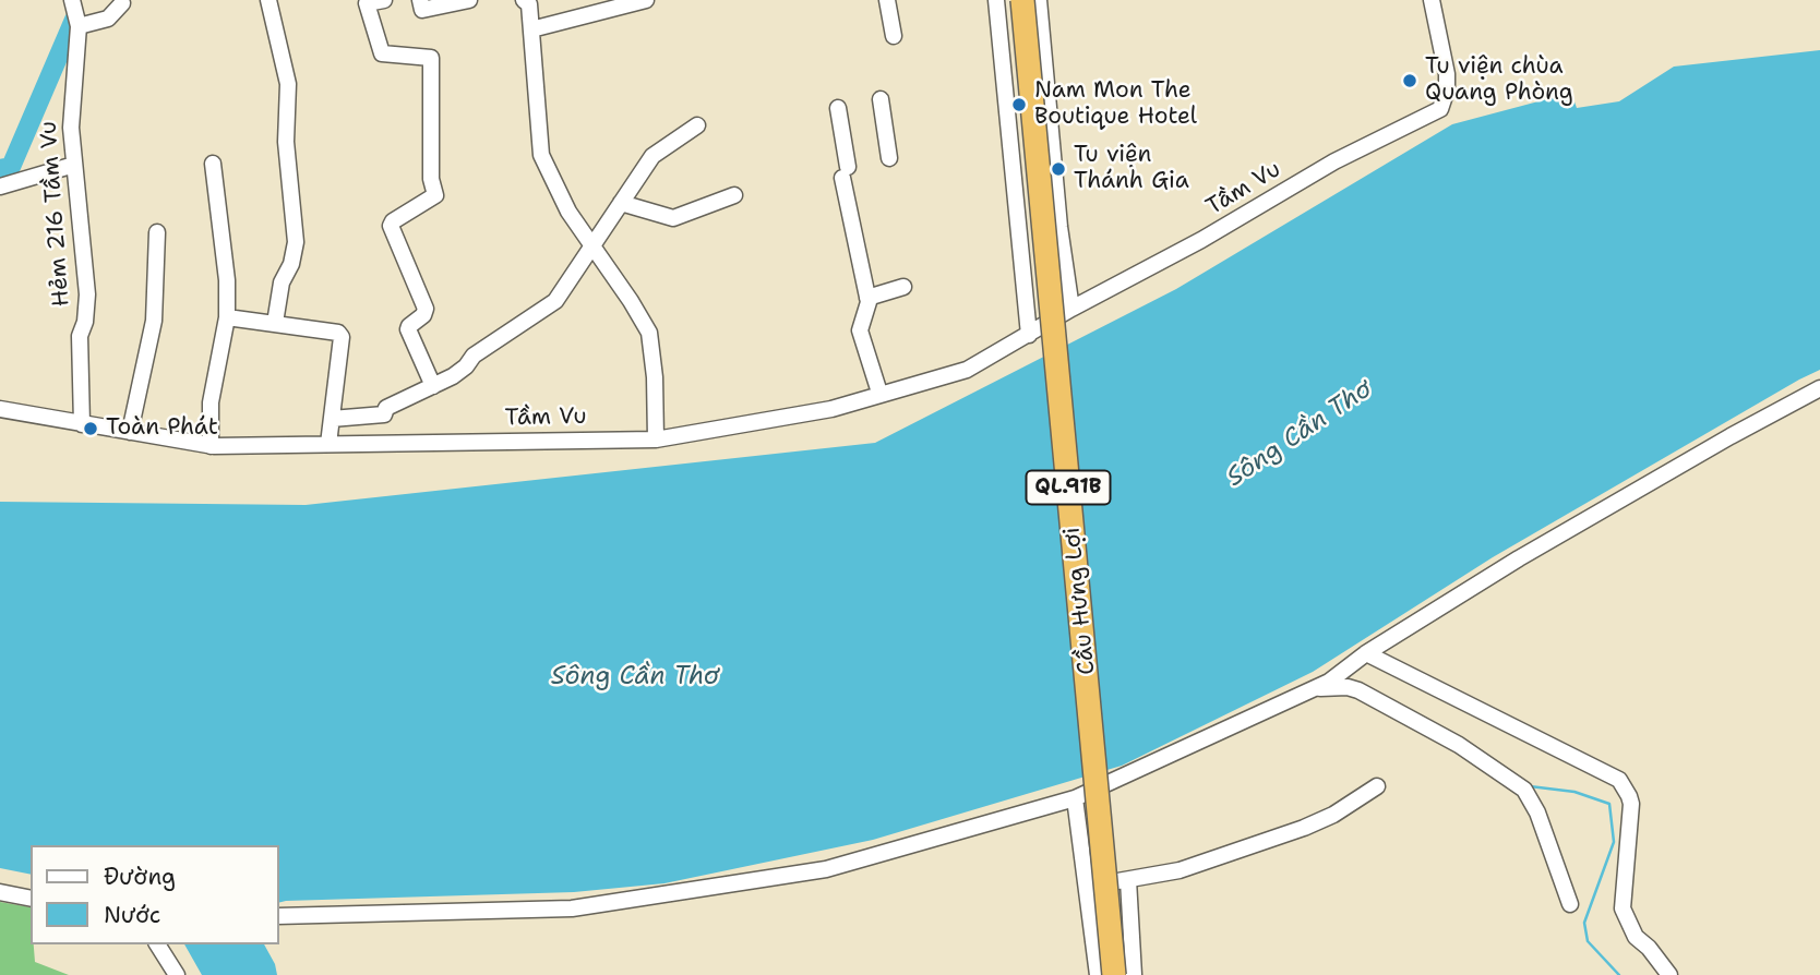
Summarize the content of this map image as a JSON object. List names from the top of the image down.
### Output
{
  "streets": {
    "highway": ["QL.91B", "Cầu Hưng Lợi"],
    "street": ["Tầm Vu", "Hẻm 216 Tầm Vu"]
  },
  "crossings": [
    ["Tầm Vu", "Hẻm 216 Tầm Vu"]
  ],
  "water": ["Sông Cần Thơ"],
  "places": [
    "Tu viện chùa Quang Phòng",
    "Nam Mon The Boutique Hotel",
    "Tu viện Thánh Gia",
    "Toàn Phát"
  ],
  "legend": ["Đường", "Nước"]
}
